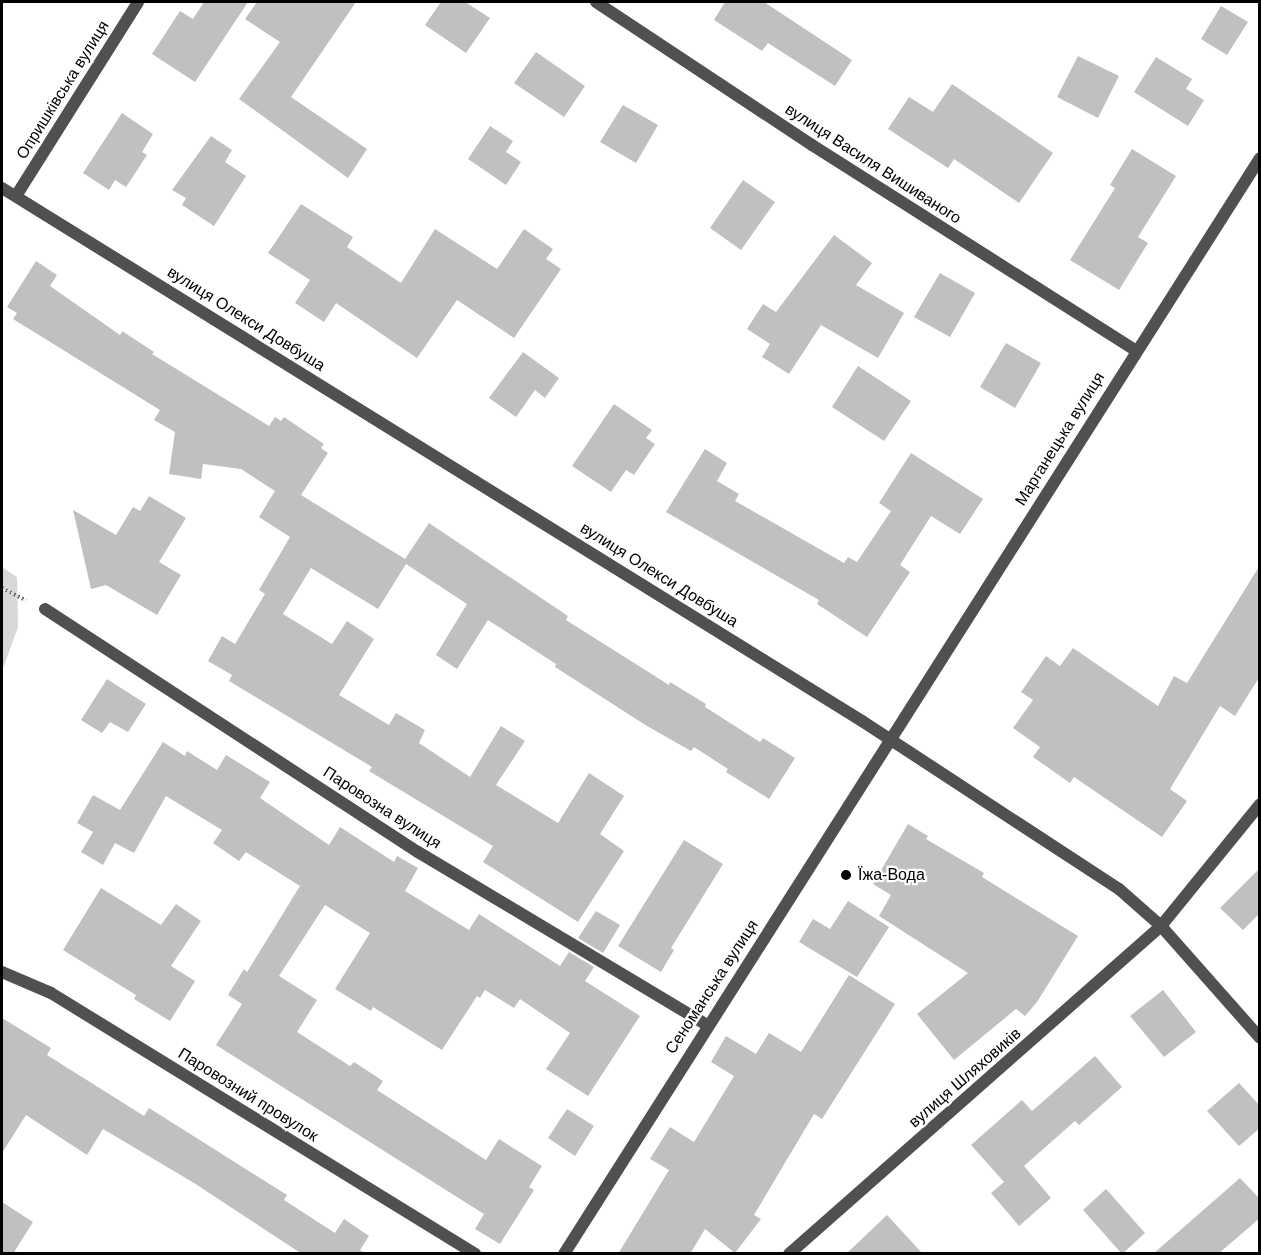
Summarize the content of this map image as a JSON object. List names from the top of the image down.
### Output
{
  "streets": {
    "street": [
      "Опришківська вулиця",
      "вулиця Василя Вишиваного",
      "вулиця Олекси Довбуша",
      "Марганецька вулиця",
      "Паровозна вулиця",
      "Сеноманська вулиця",
      "вулиця Шляховиків",
      "Паровозний провулок"
    ]
  },
  "crossings": [
    ["Опришківська вулиця", "вулиця Олекси Довбуша"],
    ["вулиця Василя Вишиваного", "Марганецька вулиця"],
    ["вулиця Олекси Довбуша", "Марганецька вулиця"],
    ["вулиця Олекси Довбуша", "Сеноманська вулиця"],
    ["вулиця Олекси Довбуша", "вулиця Шляховиків"],
    ["Марганецька вулиця", "Сеноманська вулиця"],
    ["Паровозна вулиця", "Сеноманська вулиця"]
  ],
  "places": ["Їжа-Вода"]
}
